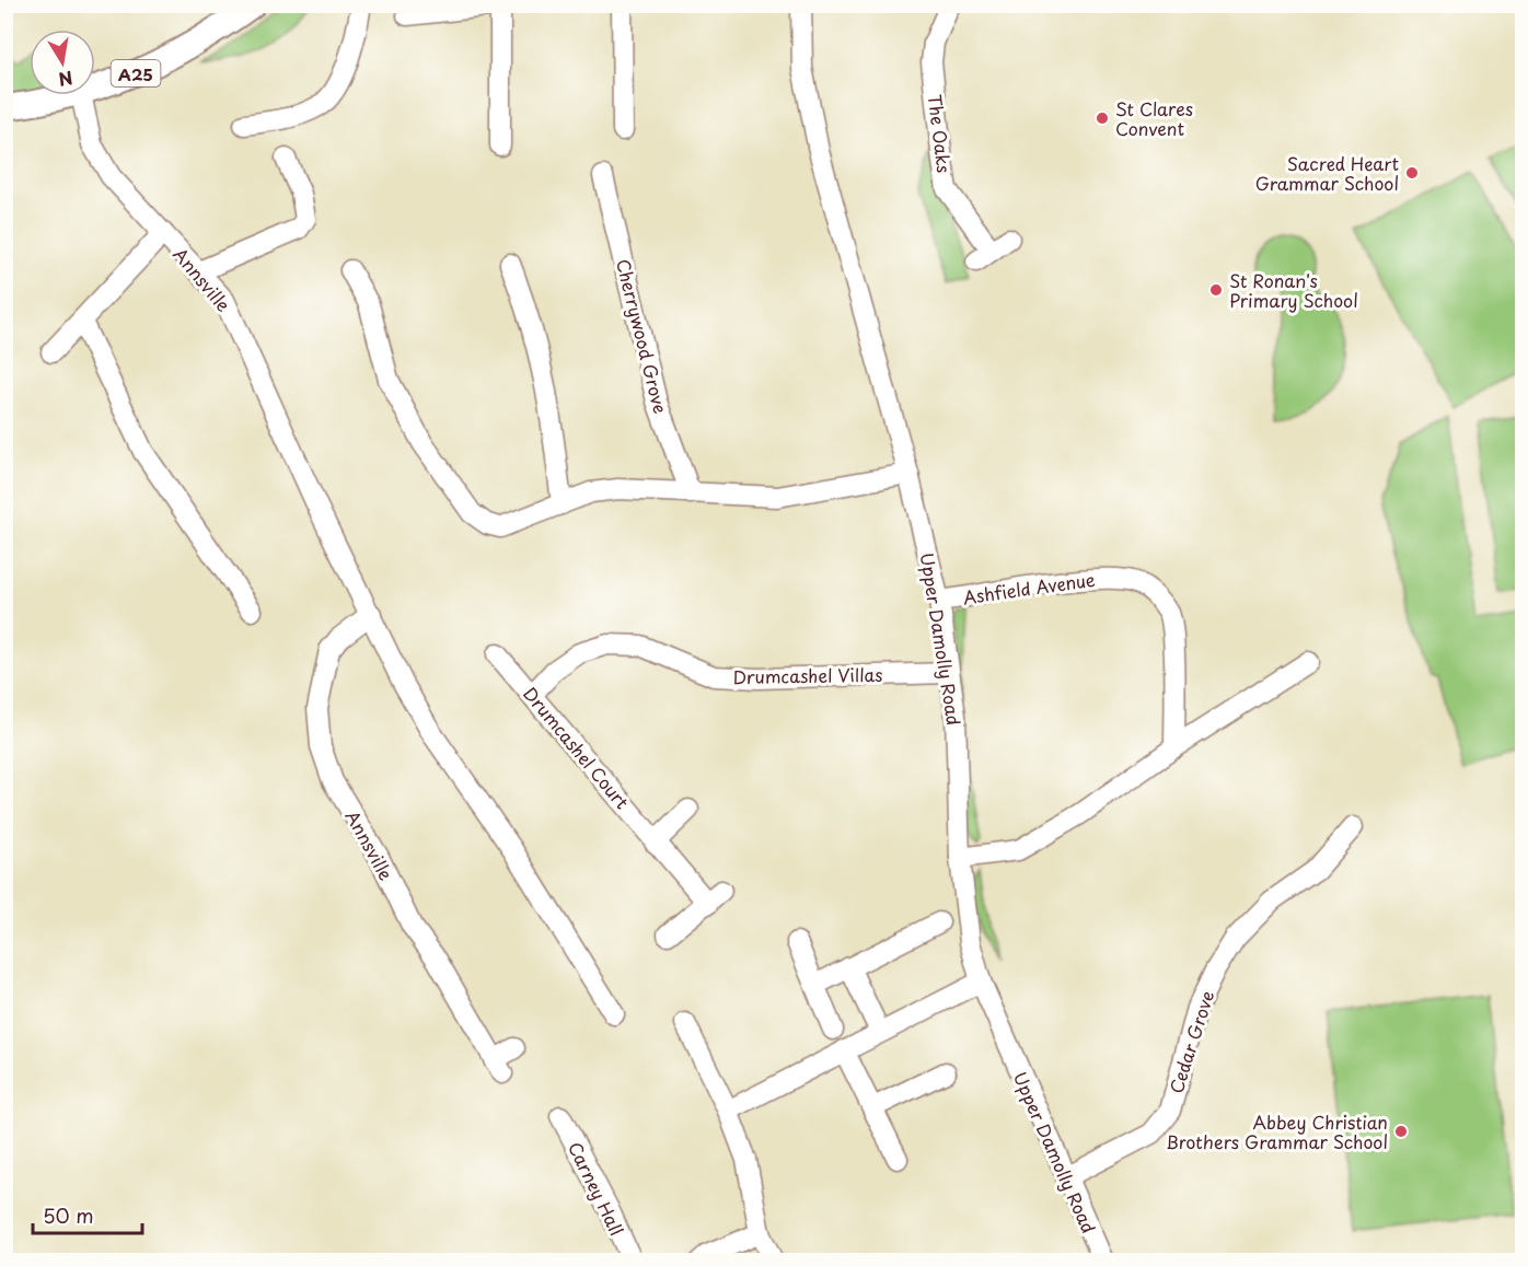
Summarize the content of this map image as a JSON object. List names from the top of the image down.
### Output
{
  "streets": {
    "main road": ["A25"],
    "street": [
      "The Oaks",
      "Annsville",
      "Cherrywood Grove",
      "Ashfield Avenue",
      "Upper Damolly Road",
      "Drumcashel Villas",
      "Drumcashel Court",
      "Cedar Grove",
      "Carney Hall"
    ]
  },
  "crossings": [
    ["Ashfield Avenue", "Upper Damolly Road"],
    ["Upper Damolly Road", "Drumcashel Villas"],
    ["Upper Damolly Road", "Cedar Grove"],
    ["Drumcashel Villas", "Drumcashel Court"]
  ],
  "places": [
    "St Clares Convent",
    "Sacred Heart Grammar School",
    "St Ronan's Primary School",
    "Abbey Christian Brothers Grammar School"
  ],
  "scale_bar": "50 m",
  "north": "bottom"
}
